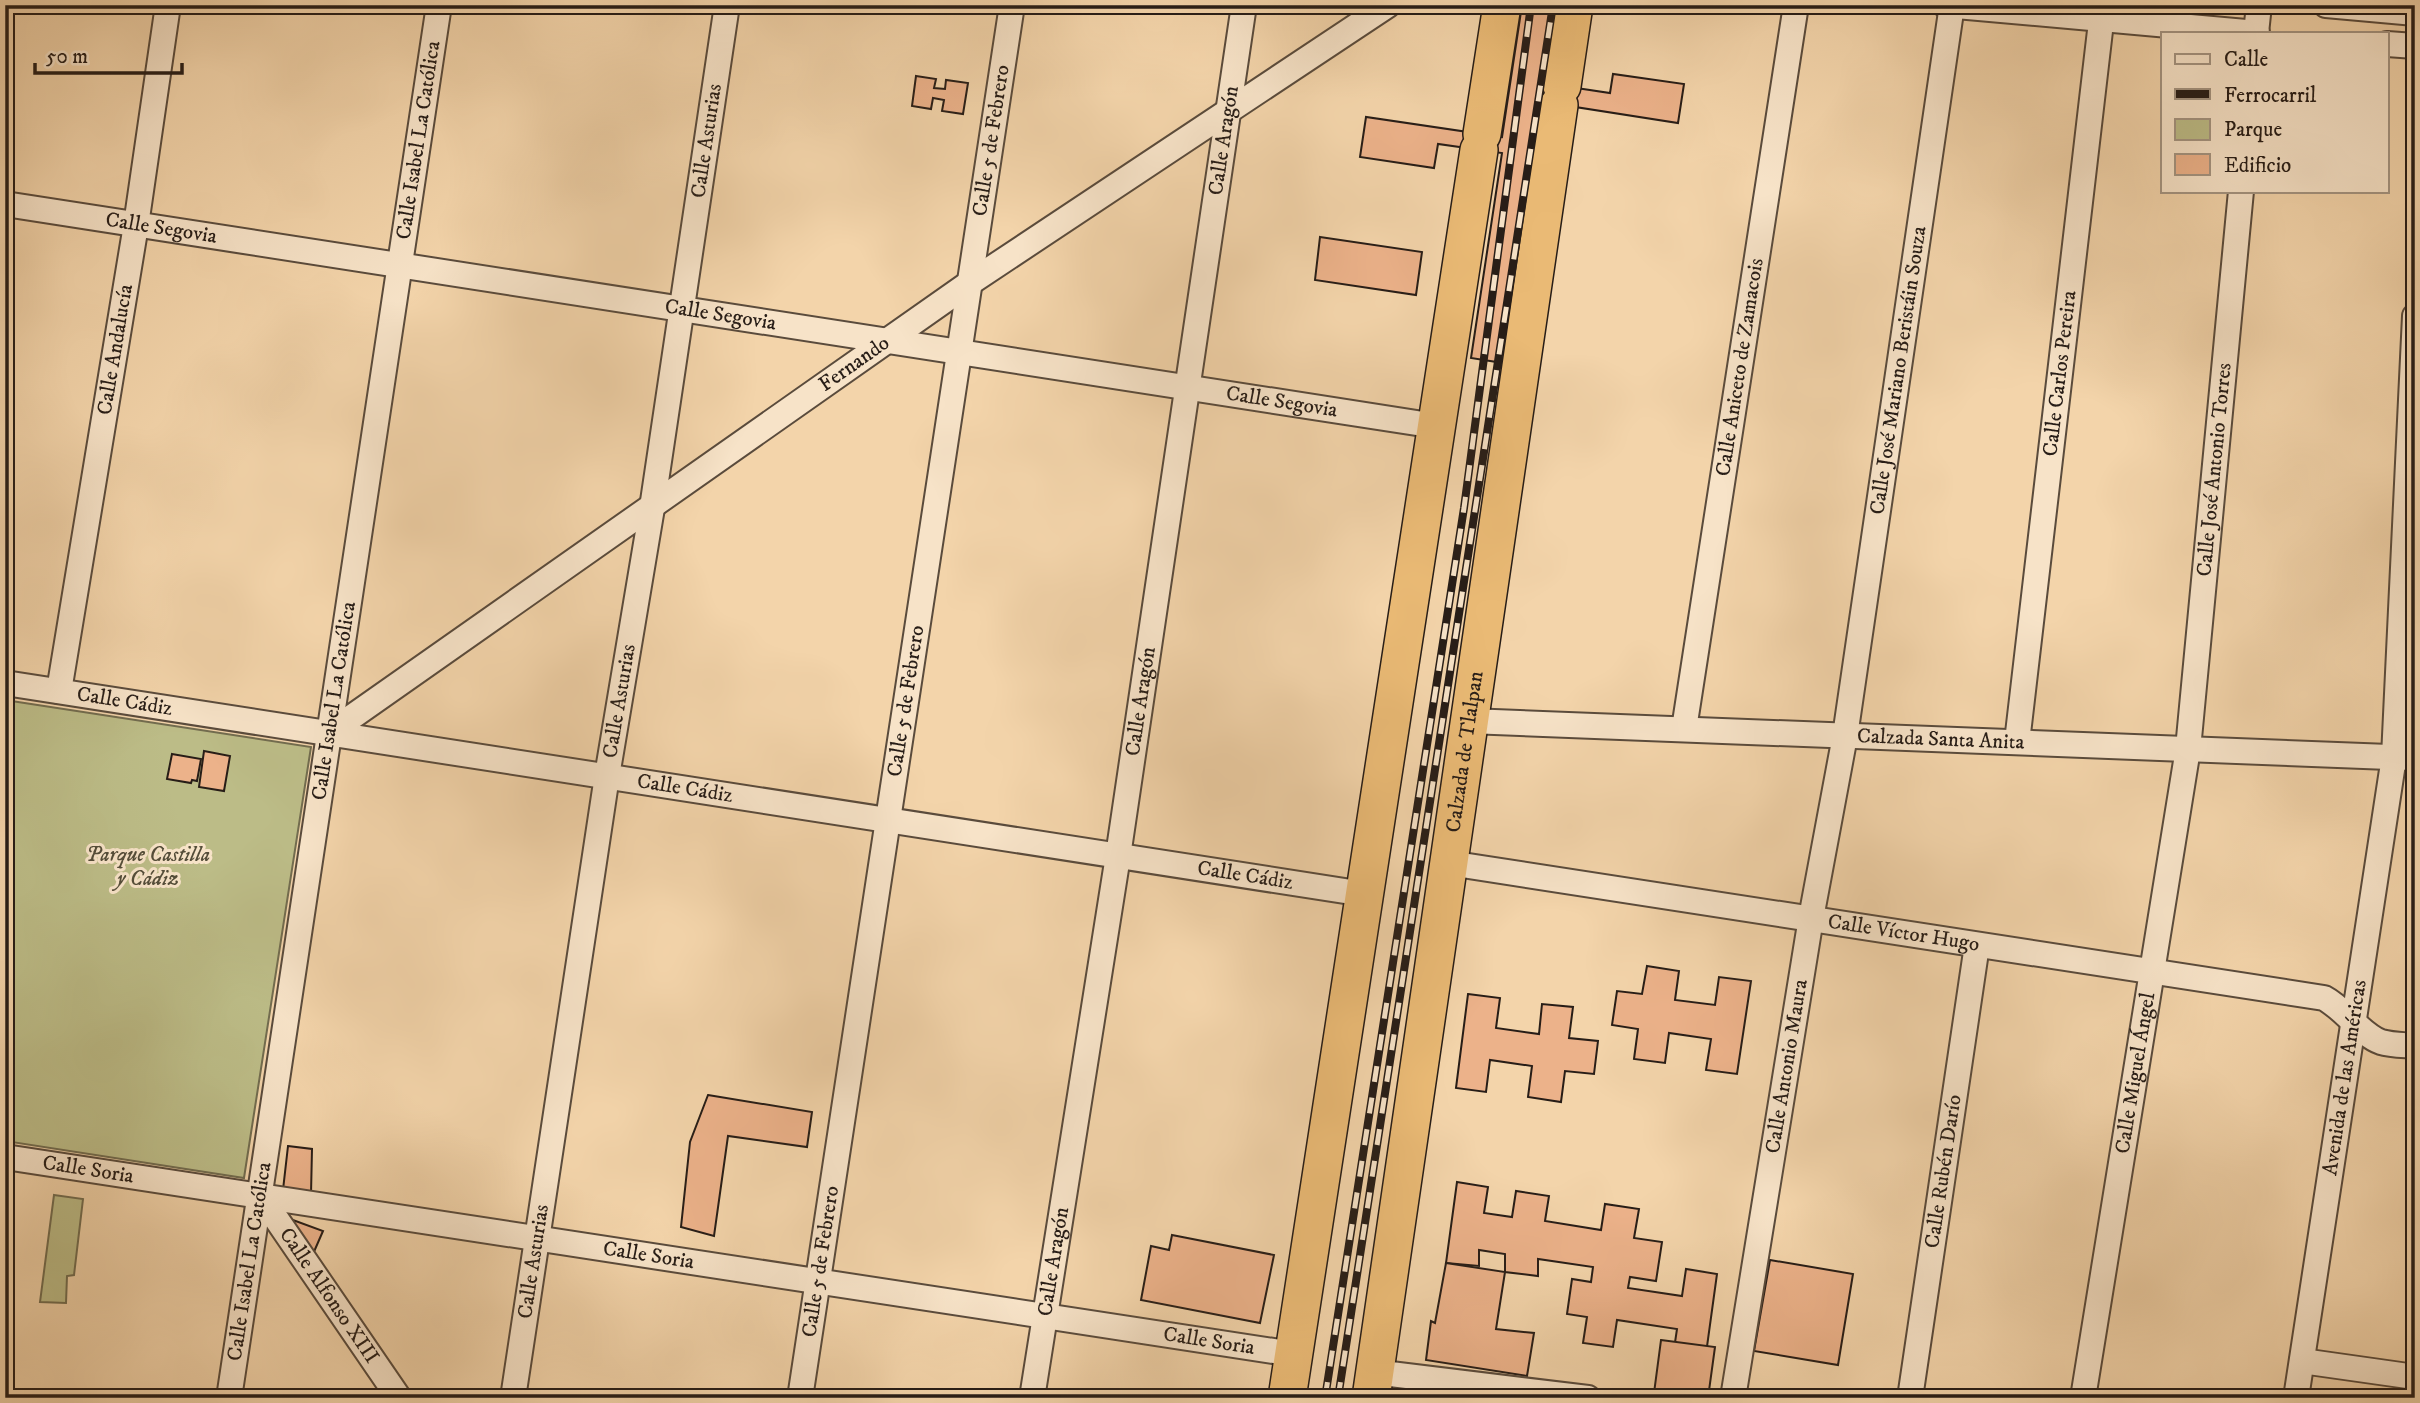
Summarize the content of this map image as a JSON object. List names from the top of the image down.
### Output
{
  "streets": {
    "highway": ["Calzada de Tlalpan"],
    "street": [
      "Calle Isabel La Católica",
      "Calle Asturias",
      "Calle 5 de Febrero",
      "Calle Aragón",
      "Calle Segovia",
      "Calle Andalucía",
      "Fernando",
      "Calle Aniceto de Zamacois",
      "Calle José Mariano Beristáin Souza",
      "Calle Carlos Pereira",
      "Calle José Antonio Torres",
      "Calle Cádiz",
      "Calzada Santa Anita",
      "Calle Víctor Hugo",
      "Calle Antonio Maura",
      "Calle Miguel Ángel",
      "Avenida de las Américas",
      "Calle Soria",
      "Calle Rubén Darío",
      "Calle Alfonso XIII"
    ]
  },
  "crossings": [
    ["Calle Isabel La Católica", "Calle Segovia"],
    ["Calle Isabel La Católica", "Fernando"],
    ["Calle Isabel La Católica", "Calle Cádiz"],
    ["Calle Isabel La Católica", "Calle Soria"],
    ["Calle Isabel La Católica", "Calle Alfonso XIII"],
    ["Calle Asturias", "Calle Segovia"],
    ["Calle Asturias", "Fernando"],
    ["Calle Asturias", "Calle Cádiz"],
    ["Calle Asturias", "Calle Soria"],
    ["Calle 5 de Febrero", "Calle Segovia"],
    ["Calle 5 de Febrero", "Fernando"],
    ["Calle 5 de Febrero", "Calle Cádiz"],
    ["Calle 5 de Febrero", "Calle Soria"],
    ["Calle Aragón", "Calle Segovia"],
    ["Calle Aragón", "Fernando"],
    ["Calle Aragón", "Calle Cádiz"],
    ["Calle Aragón", "Calle Soria"],
    ["Calle Segovia", "Calle Andalucía"],
    ["Calle Segovia", "Fernando"],
    ["Calle Andalucía", "Calle Cádiz"],
    ["Fernando", "Calle Cádiz"],
    ["Calle Aniceto de Zamacois", "Calzada Santa Anita"],
    ["Calle José Mariano Beristáin Souza", "Calzada Santa Anita"],
    ["Calle José Mariano Beristáin Souza", "Calle Antonio Maura"],
    ["Calle Carlos Pereira", "Calzada Santa Anita"],
    ["Calle José Antonio Torres", "Calzada Santa Anita"],
    ["Calle José Antonio Torres", "Calle Miguel Ángel"],
    ["Calzada Santa Anita", "Calzada de Tlalpan"],
    ["Calzada Santa Anita", "Calle Antonio Maura"],
    ["Calzada Santa Anita", "Calle Miguel Ángel"],
    ["Calzada Santa Anita", "Avenida de las Américas"],
    ["Calzada de Tlalpan", "Calle Víctor Hugo"],
    ["Calle Víctor Hugo", "Calle Antonio Maura"],
    ["Calle Víctor Hugo", "Calle Miguel Ángel"],
    ["Calle Víctor Hugo", "Avenida de las Américas"],
    ["Calle Víctor Hugo", "Calle Rubén Darío"],
    ["Calle Soria", "Calle Alfonso XIII"]
  ],
  "parks": ["Parque Castilla y Cádiz"],
  "legend": [
    "Calle",
    "Ferrocarril",
    "Parque",
    "Edificio"
  ],
  "scale_bar": "50 m"
}
